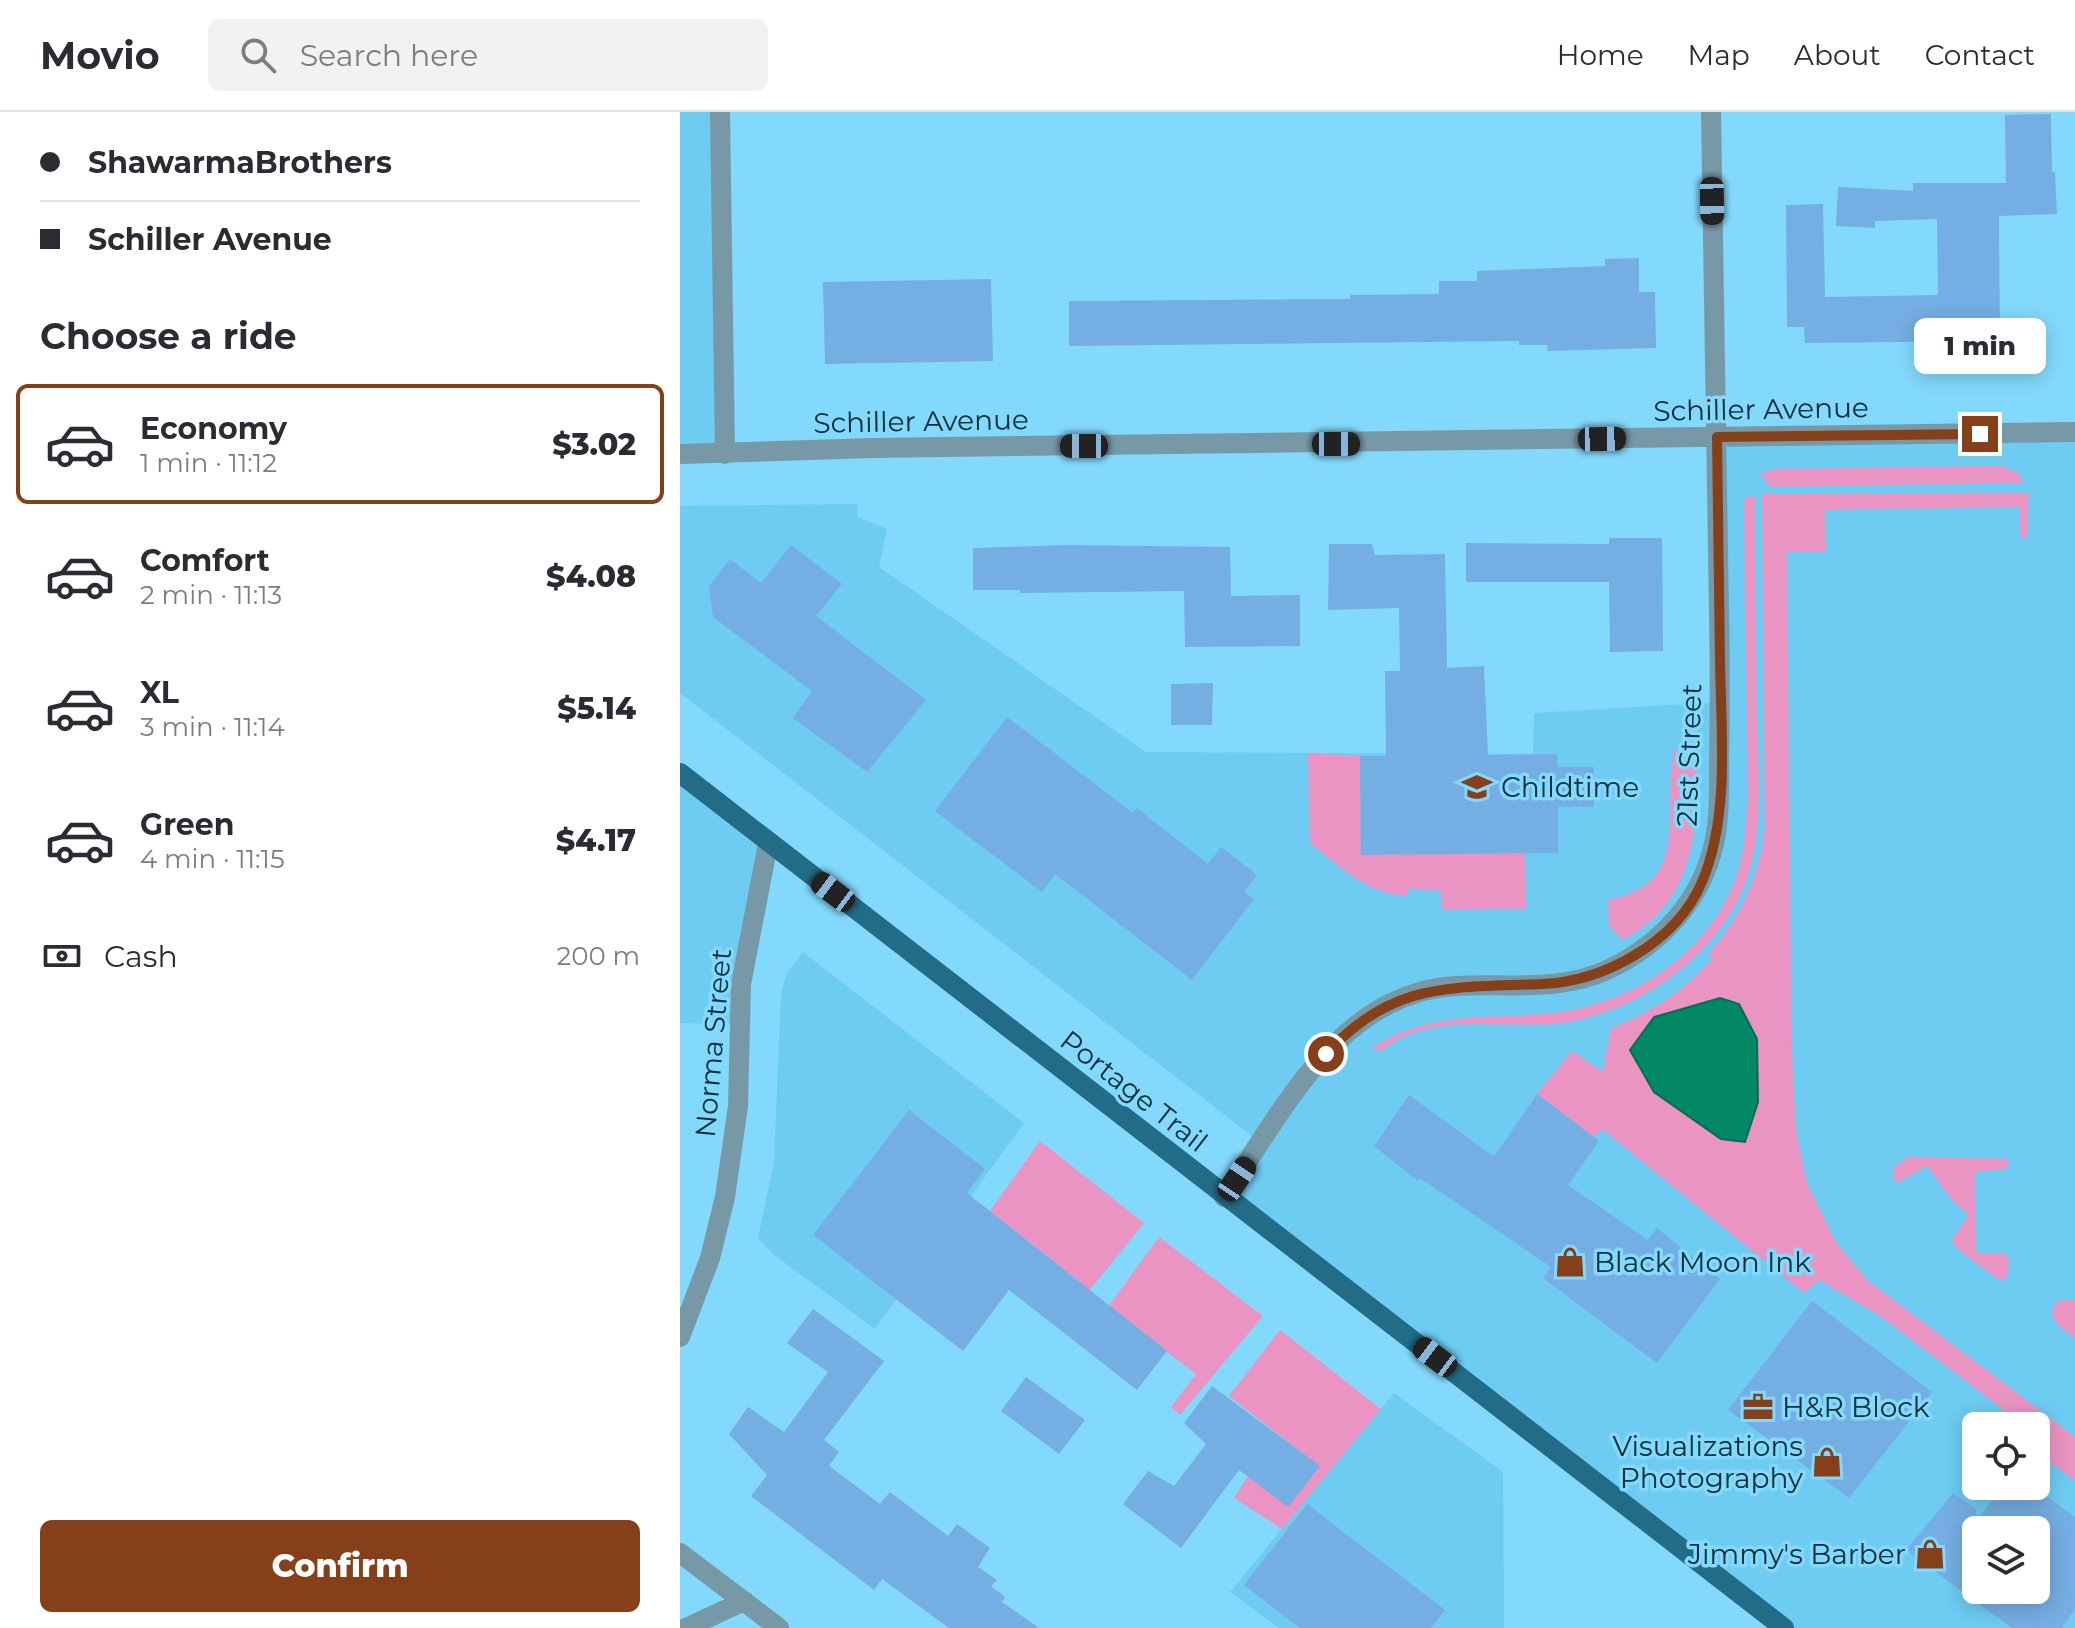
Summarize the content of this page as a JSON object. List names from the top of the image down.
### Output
{
  "streets": {
    "main road": ["Portage Trail"],
    "street": ["Schiller Avenue", "21st Street", "Norma Street"]
  },
  "crossings": [
    ["Schiller Avenue", "21st Street"],
    ["21st Street", "Portage Trail"],
    ["Norma Street", "Portage Trail"]
  ],
  "places": {
    "school or university": ["Childtime"],
    "shop": ["Black Moon Ink", "Visualizations Photography", "Jimmy's Barber"],
    "office": ["H&R Block"]
  },
  "page": {
    "header": "Movio",
    "search": "Search here",
    "nav": [
      "Home",
      "Map",
      "About",
      "Contact"
    ],
    "banner": ["ShawarmaBrothers", "Schiller Avenue"],
    "heading": "Choose a ride",
    "bubble": "1 min",
    "list": [
      {
        "name": "Economy",
        "note": "1 min · 11:12",
        "value": "$3.02"
      },
      {
        "name": "Comfort",
        "note": "2 min · 11:13",
        "value": "$4.08"
      },
      {
        "name": "XL",
        "note": "3 min · 11:14",
        "value": "$5.14"
      },
      {
        "name": "Green",
        "note": "4 min · 11:15",
        "value": "$4.17"
      }
    ],
    "pay": ["Cash", "200 m"],
    "buttons": "Confirm"
  }
}
